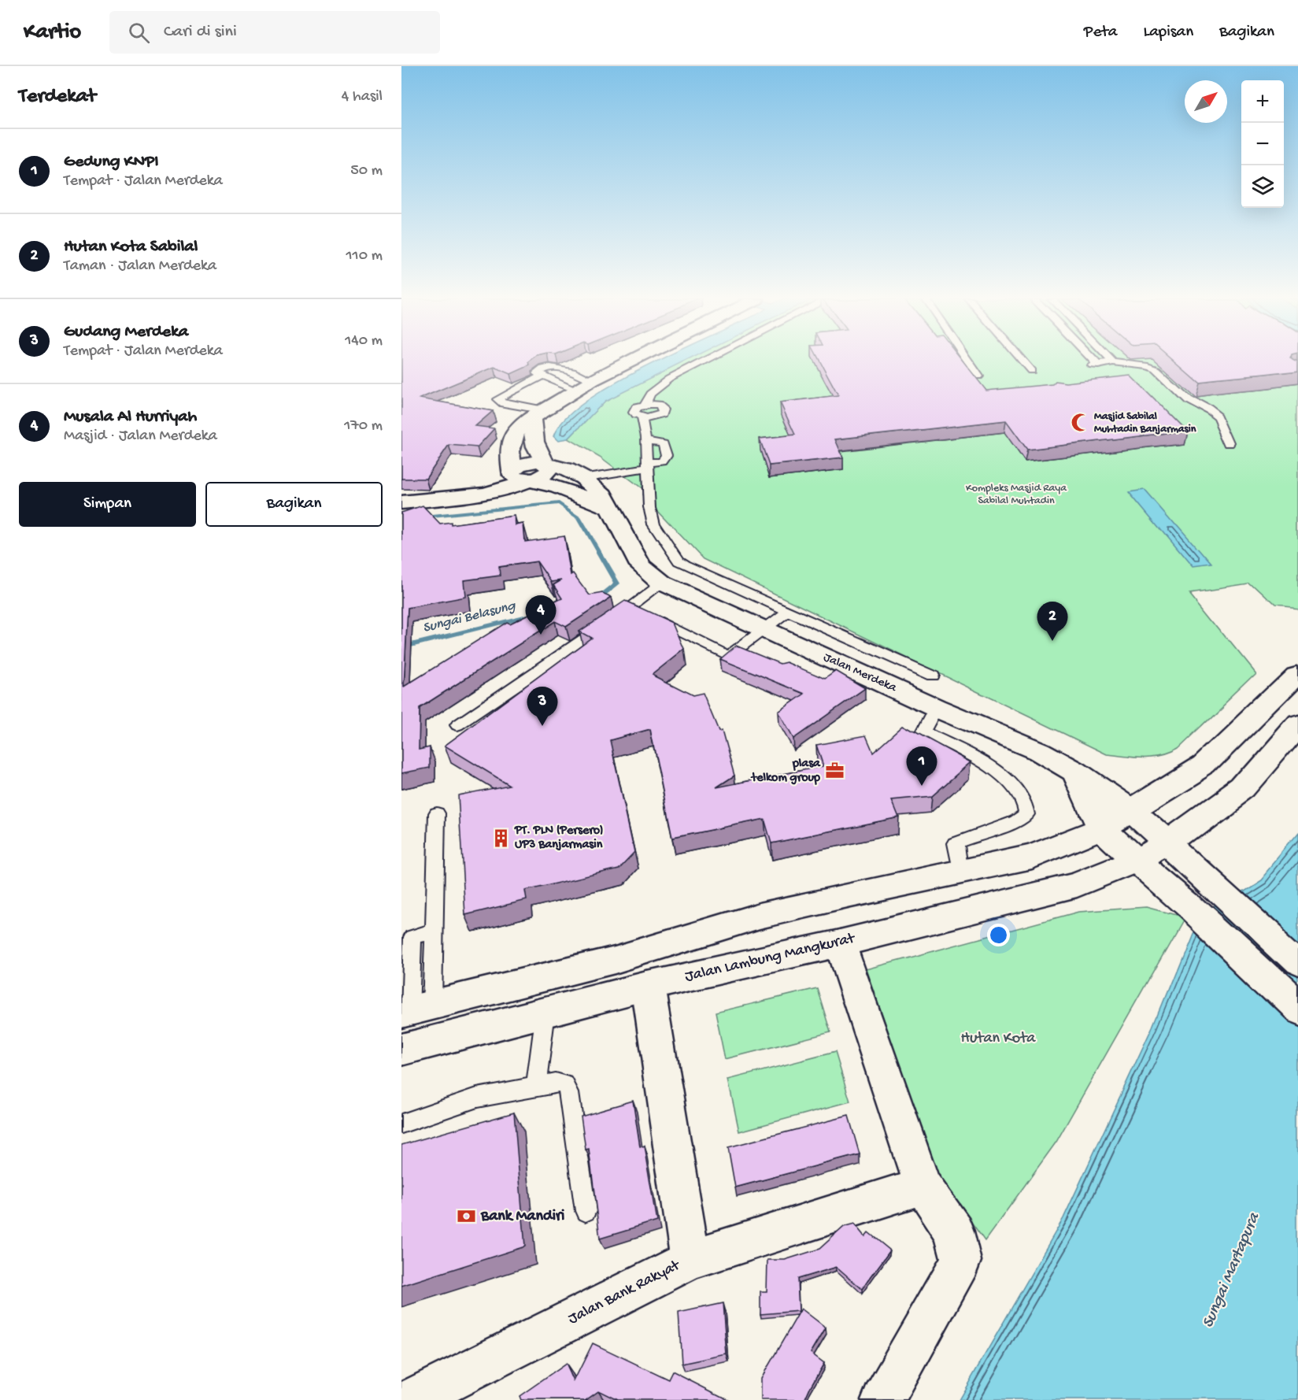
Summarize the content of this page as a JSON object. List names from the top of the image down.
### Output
{
  "streets": {
    "main road": ["Jalan Merdeka", "Jalan Lambung Mangkurat", "Jalan Bank Rakyat"]
  },
  "crossings": [
    ["Jalan Merdeka", "Jalan Lambung Mangkurat"],
    ["Jalan Lambung Mangkurat", "Jalan Bank Rakyat"]
  ],
  "water": ["Sungai Belasung", "Sungai Martapura"],
  "parks": ["Kompleks Masjid Raya Sabilal Muhtadin", "Hutan Kota"],
  "places": {
    "mosque": ["Masjid Sabilal Muhtadin Banjarmasin"],
    "office": ["plasa telkom group"],
    "building": ["PT. PLN (Persero) UP3 Banjarmasin"],
    "bank": ["Bank Mandiri"]
  },
  "north": "top right",
  "page": {
    "header": "Kartio",
    "search": "Cari di sini",
    "nav": ["Peta", "Lapisan", "Bagikan"],
    "heading": ["Terdekat", "4 hasil"],
    "map_buttons": ["+", "−"],
    "list": [
      {
        "mark": "1",
        "name": "Gedung KNPI",
        "note": "Tempat · Jalan Merdeka",
        "value": "50 m"
      },
      {
        "mark": "2",
        "name": "Hutan Kota Sabilal",
        "note": "Taman · Jalan Merdeka",
        "value": "110 m"
      },
      {
        "mark": "3",
        "name": "Gudang Merdeka",
        "note": "Tempat · Jalan Merdeka",
        "value": "140 m"
      },
      {
        "mark": "4",
        "name": "Musala Al Hurriyah",
        "note": "Masjid · Jalan Merdeka",
        "value": "170 m"
      }
    ],
    "buttons": ["Simpan", "Bagikan"],
    "pins": [
      "4",
      "2",
      "3",
      "1"
    ]
  }
}
